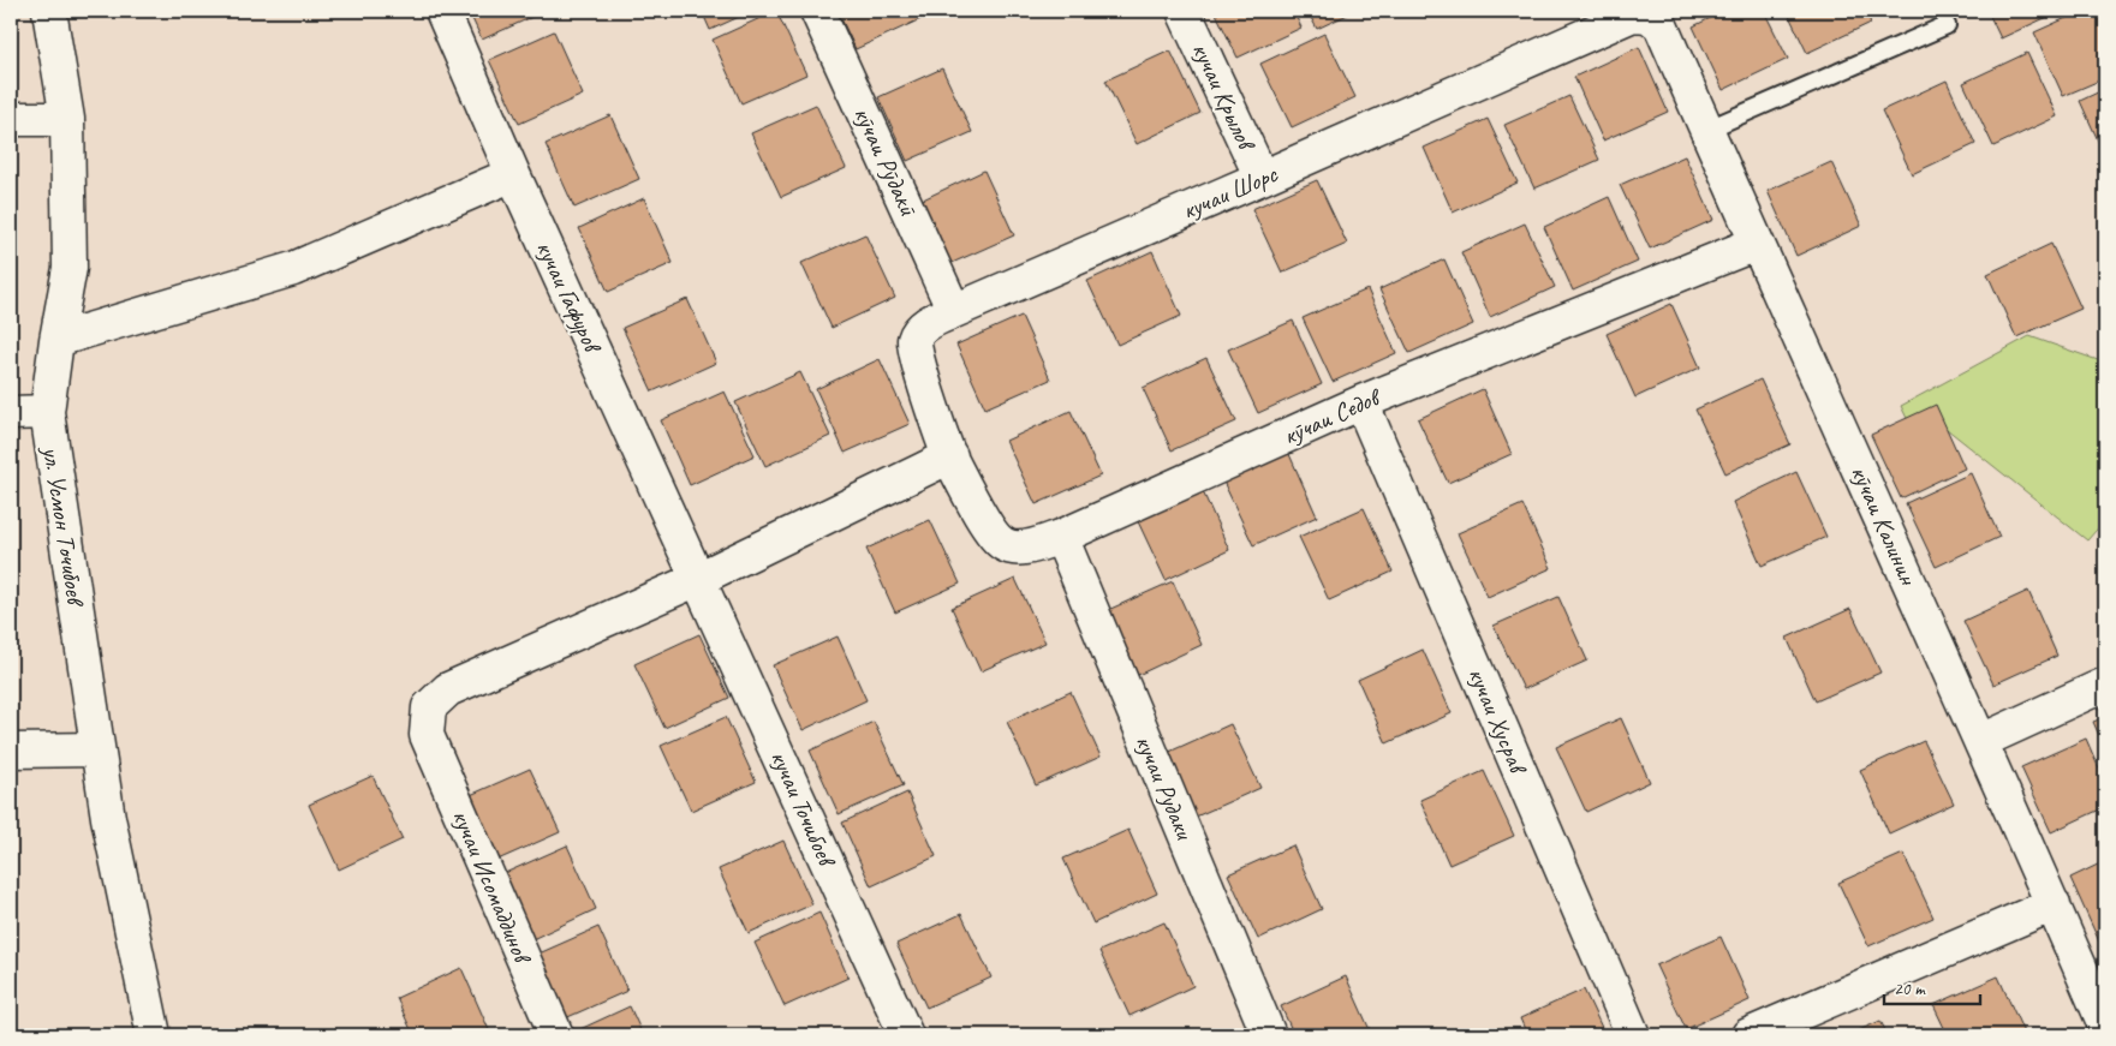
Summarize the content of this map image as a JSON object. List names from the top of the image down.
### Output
{
  "streets": {
    "street": [
      "кучаи Крылов",
      "кӯчаи Рӯдакӣ",
      "кучаи Шорс",
      "кучаи Гафуров",
      "кӯчаи Седов",
      "ул. Усмон Точибоев",
      "кӯчаи Калинин",
      "кучаи Хусрав",
      "кучаи Рудаки",
      "кучаи Точибоев",
      "кучаи Исомаддинов"
    ]
  },
  "crossings": [
    ["кучаи Крылов", "кучаи Шорс"],
    ["кӯчаи Рӯдакӣ", "кучаи Шорс"],
    ["кучаи Шорс", "кӯчаи Седов"],
    ["кучаи Шорс", "кӯчаи Калинин"],
    ["кучаи Гафуров", "кучаи Точибоев"],
    ["кучаи Гафуров", "кучаи Исомаддинов"],
    ["кӯчаи Седов", "кӯчаи Калинин"],
    ["кӯчаи Седов", "кучаи Хусрав"],
    ["кӯчаи Седов", "кучаи Рудаки"],
    ["кучаи Точибоев", "кучаи Исомаддинов"]
  ],
  "scale_bar": "20 m"
}
